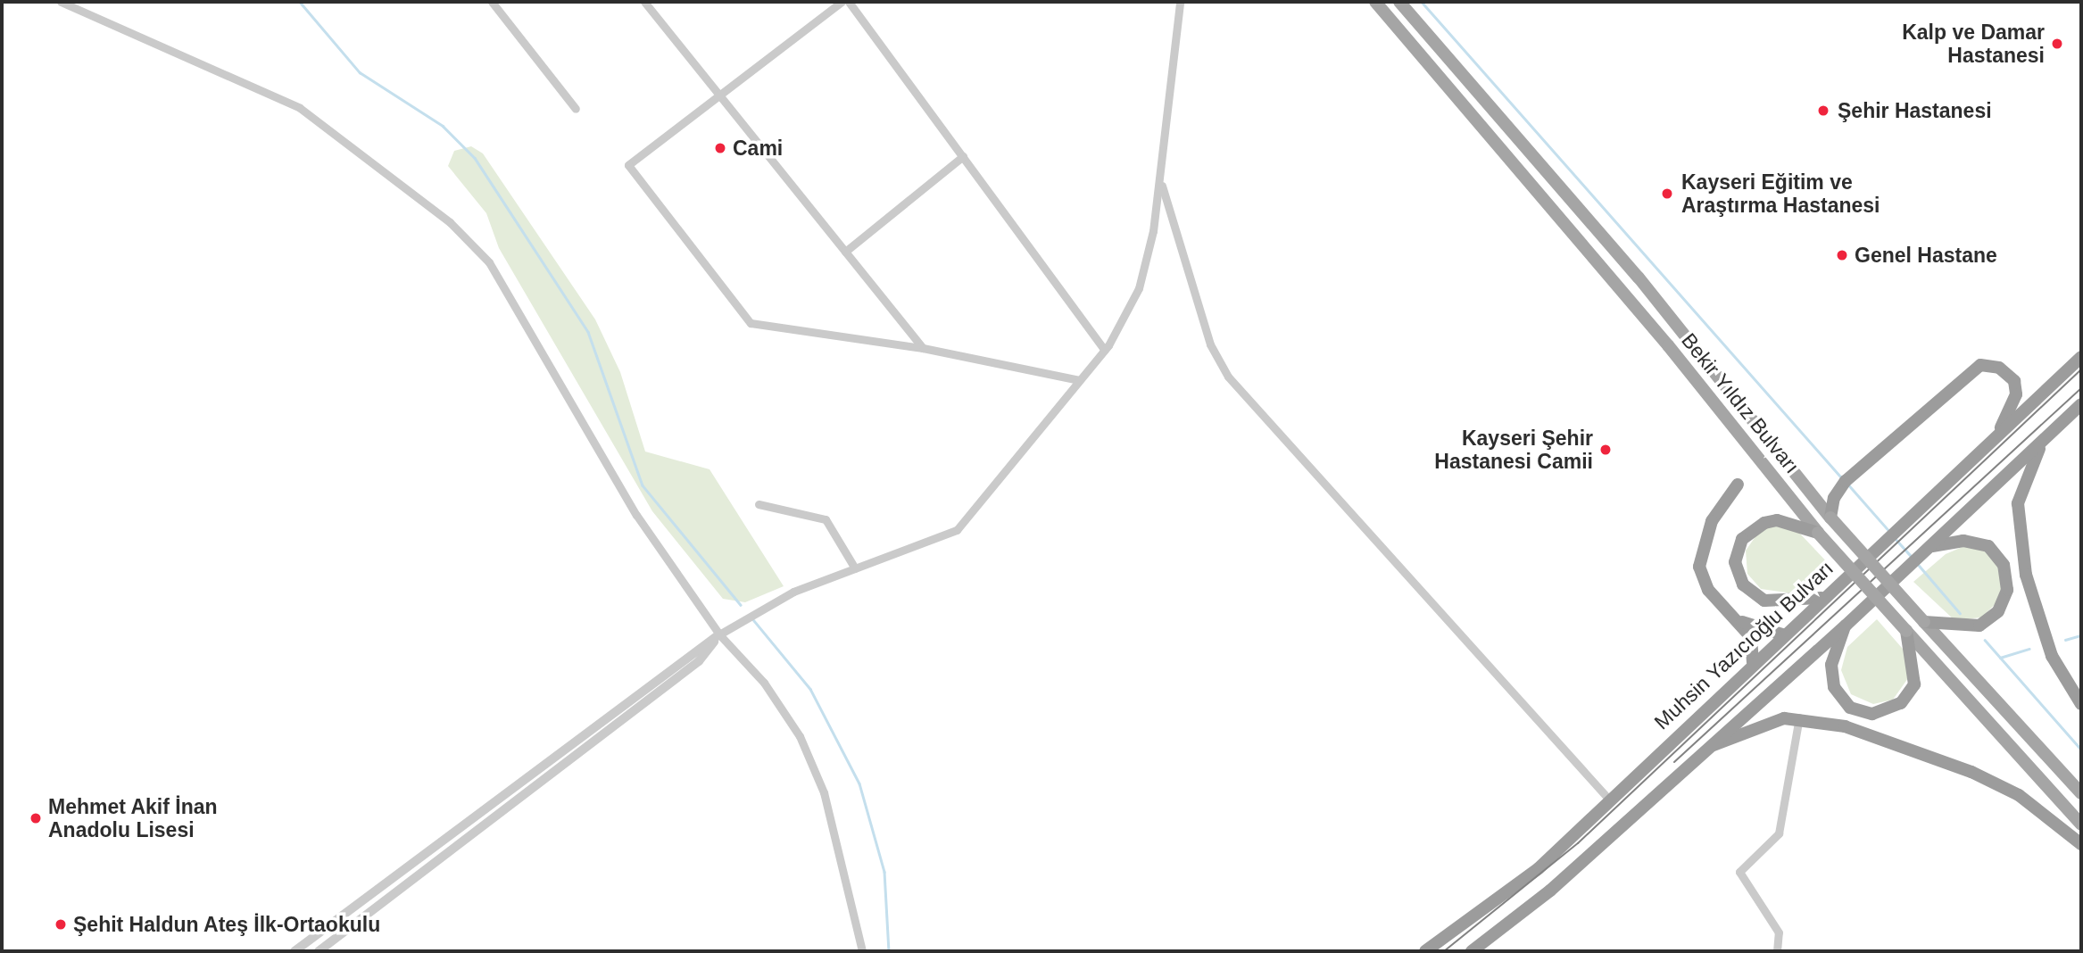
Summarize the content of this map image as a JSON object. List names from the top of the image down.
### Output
{
  "streets": {
    "highway": ["Muhsin Yazıcıoğlu Bulvarı"],
    "main road": ["Bekir Yıldız Bulvarı"]
  },
  "places": [
    "Kalp ve Damar Hastanesi",
    "Şehir Hastanesi",
    "Cami",
    "Kayseri Eğitim ve Araştırma Hastanesi",
    "Genel Hastane",
    "Kayseri Şehir Hastanesi Camii",
    "Mehmet Akif İnan Anadolu Lisesi",
    "Şehit Haldun Ateş İlk-Ortaokulu"
  ]
}
